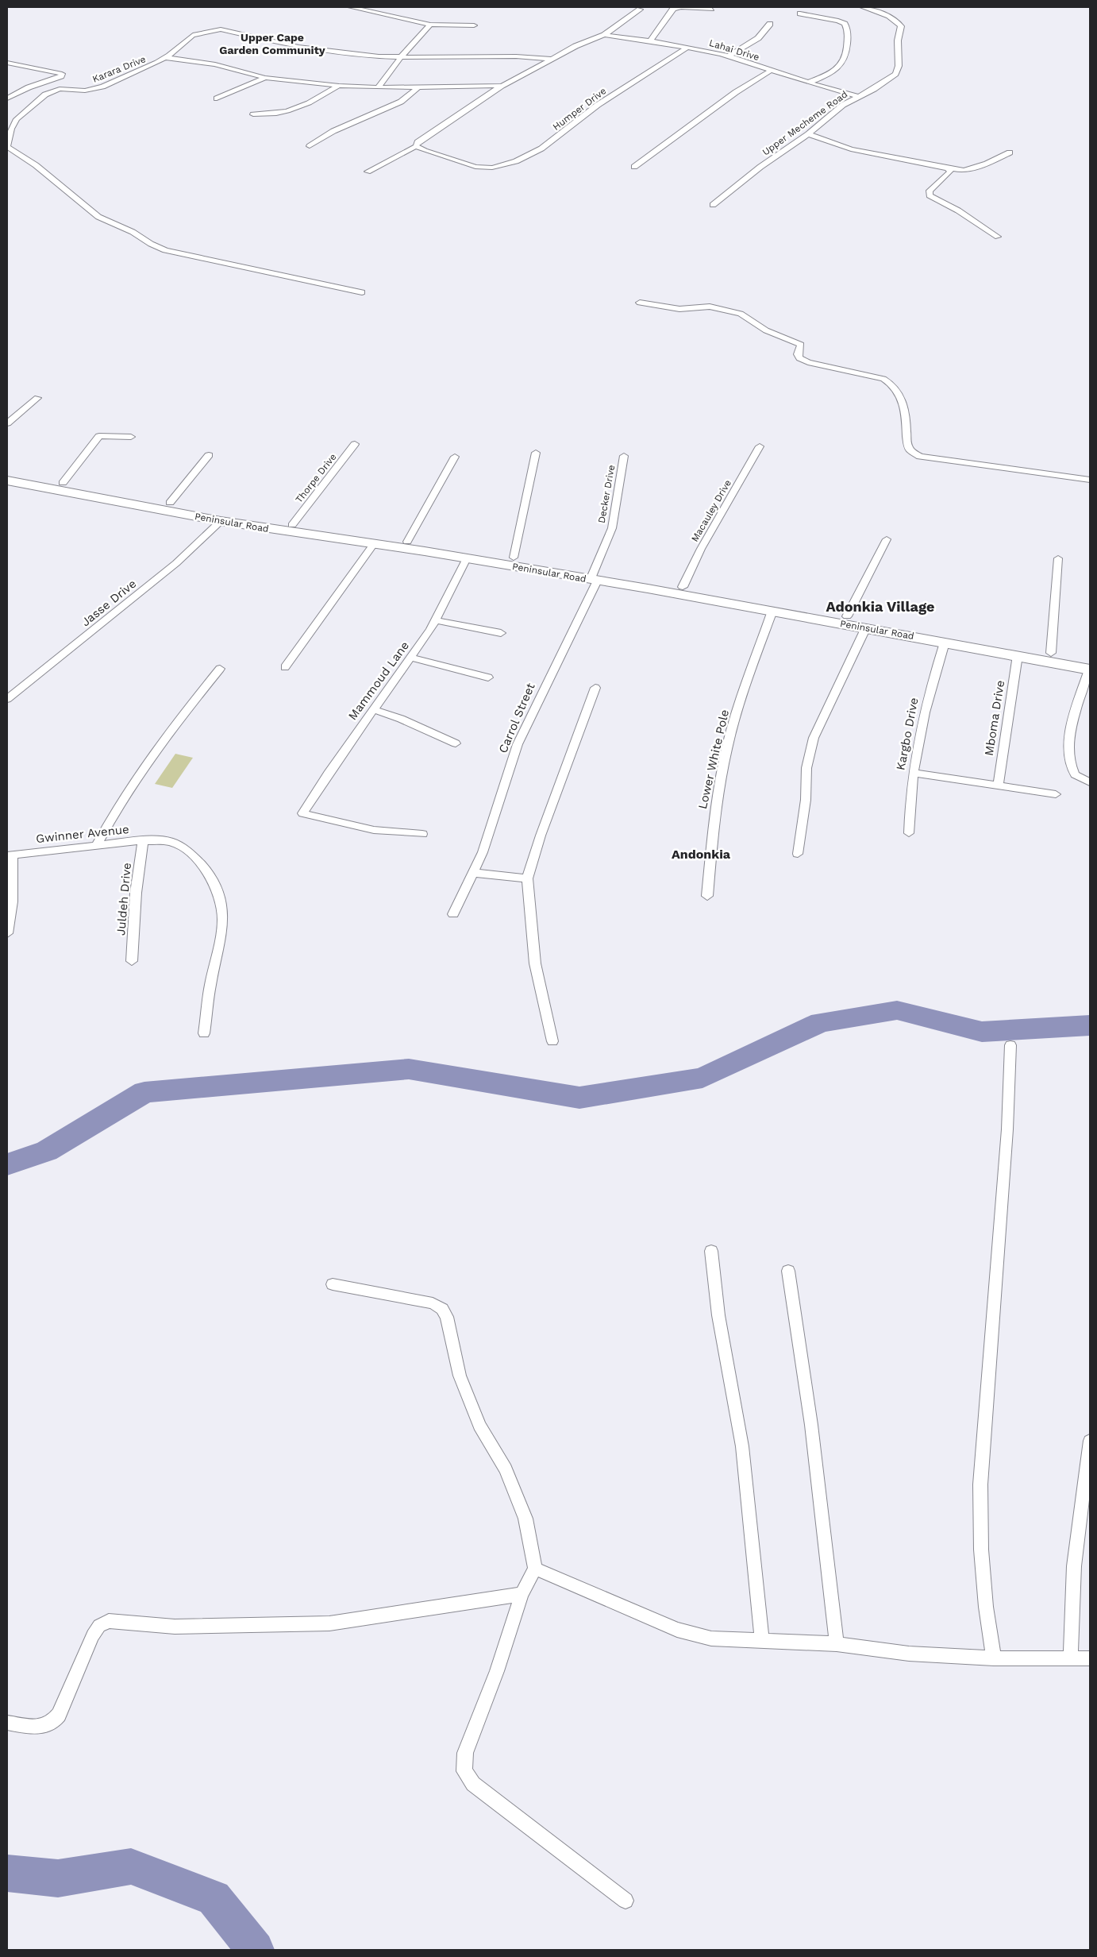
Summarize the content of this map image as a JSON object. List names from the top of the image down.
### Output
{
  "streets": {
    "main road": ["Peninsular Road"],
    "street": [
      "Lahai Drive",
      "Karara Drive",
      "Humper Drive",
      "Upper Mecheme Road",
      "Thorpe Drive",
      "Decker Drive",
      "Macauley Drive",
      "Jasse Drive",
      "Mammoud Lane",
      "Carrol Street",
      "Mboma Drive",
      "Kargbo Drive",
      "Lower White Pole",
      "Gwinner Avenue",
      "Juldeh Drive"
    ]
  },
  "crossings": [
    ["Lahai Drive", "Humper Drive"],
    ["Lahai Drive", "Upper Mecheme Road"],
    ["Thorpe Drive", "Peninsular Road"],
    ["Decker Drive", "Peninsular Road"],
    ["Decker Drive", "Carrol Street"],
    ["Macauley Drive", "Peninsular Road"],
    ["Peninsular Road", "Jasse Drive"],
    ["Peninsular Road", "Mammoud Lane"],
    ["Peninsular Road", "Carrol Street"],
    ["Peninsular Road", "Mboma Drive"],
    ["Peninsular Road", "Kargbo Drive"],
    ["Peninsular Road", "Lower White Pole"],
    ["Gwinner Avenue", "Juldeh Drive"]
  ],
  "districts": ["Upper Cape Garden Community", "Adonkia Village", "Andonkia"]
}
